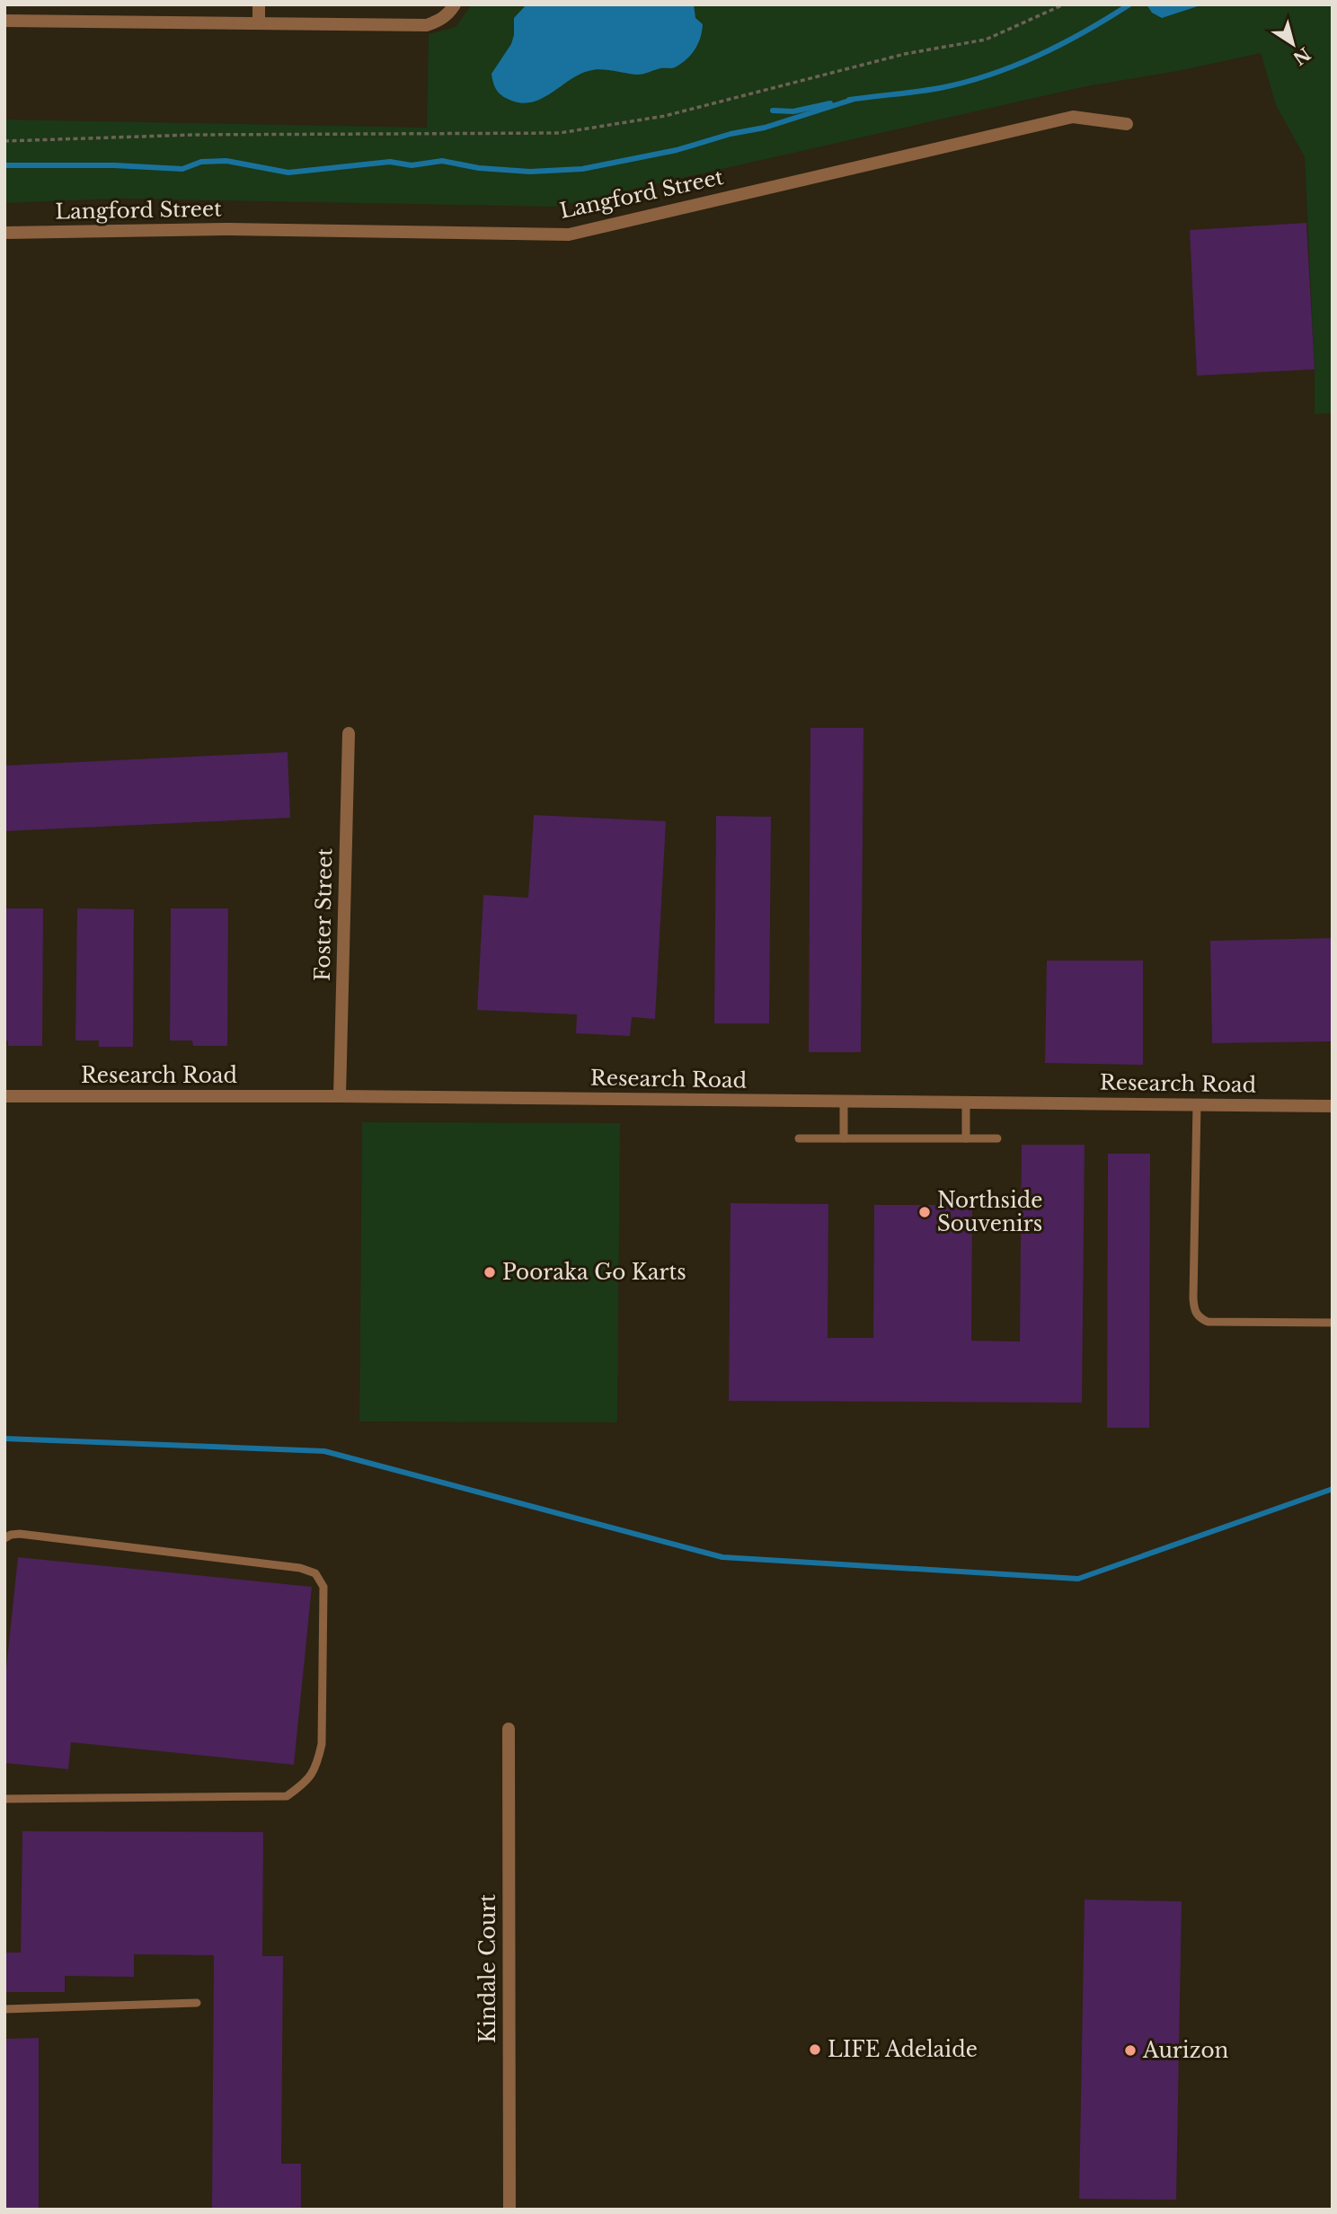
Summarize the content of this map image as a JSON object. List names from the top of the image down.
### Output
{
  "streets": {
    "street": [
      "Langford Street",
      "Foster Street",
      "Research Road",
      "Kindale Court"
    ]
  },
  "crossings": [
    ["Foster Street", "Research Road"]
  ],
  "places": [
    "Northside Souvenirs",
    "Pooraka Go Karts",
    "LIFE Adelaide",
    "Aurizon"
  ],
  "north": "bottom right"
}
